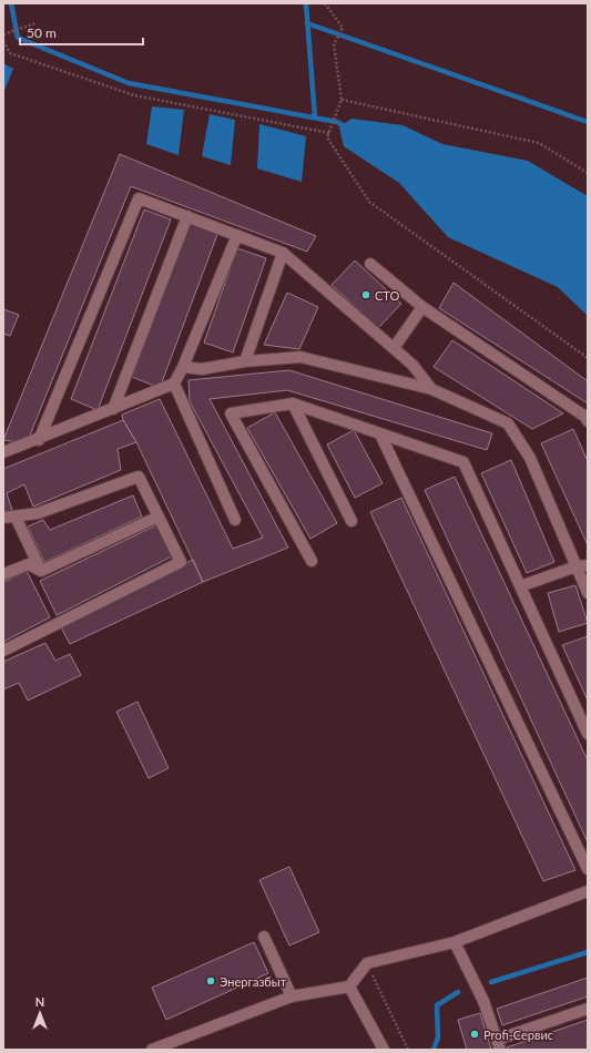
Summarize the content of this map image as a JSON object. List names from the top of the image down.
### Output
{
  "places": ["СТО", "Энергазбыт", "Profi-Сервис"],
  "scale_bar": "50 m",
  "north": "top"
}
